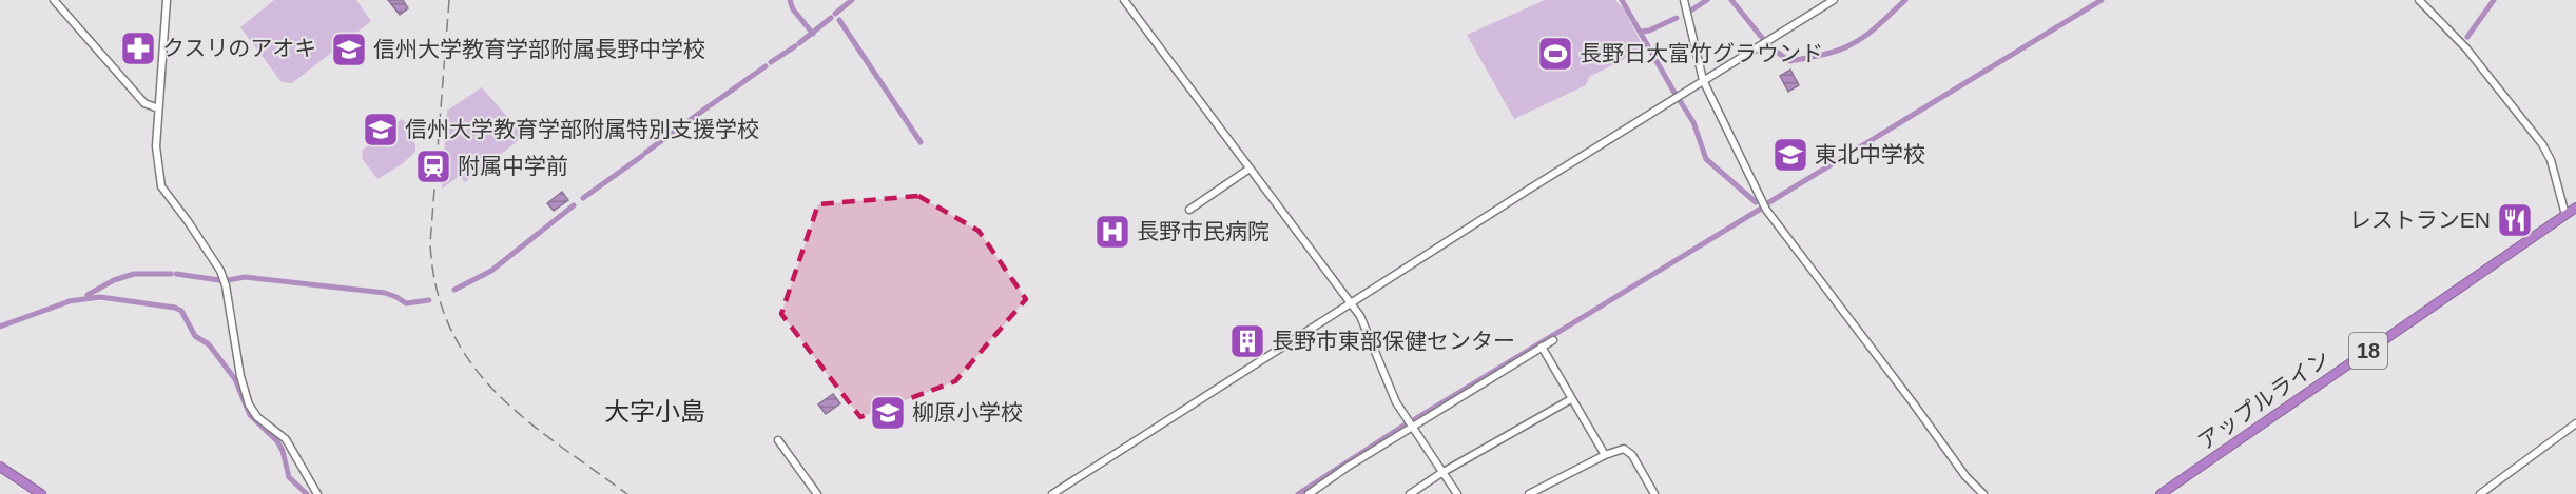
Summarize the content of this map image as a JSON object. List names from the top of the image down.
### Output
{
  "streets": {
    "highway": ["18", "アップルライン"]
  },
  "districts": ["大字小島"],
  "places": {
    "pharmacy": ["クスリのアオキ"],
    "school or university": [
      "信州大学教育学部附属長野中学校",
      "信州大学教育学部附属特別支援学校",
      "東北中学校",
      "柳原小学校"
    ],
    "sports": ["長野日大富竹グラウンド"],
    "station": ["附属中学前"],
    "restaurant": ["レストランEN"],
    "hospital": ["長野市民病院"],
    "building": ["長野市東部保健センター"]
  }
}
